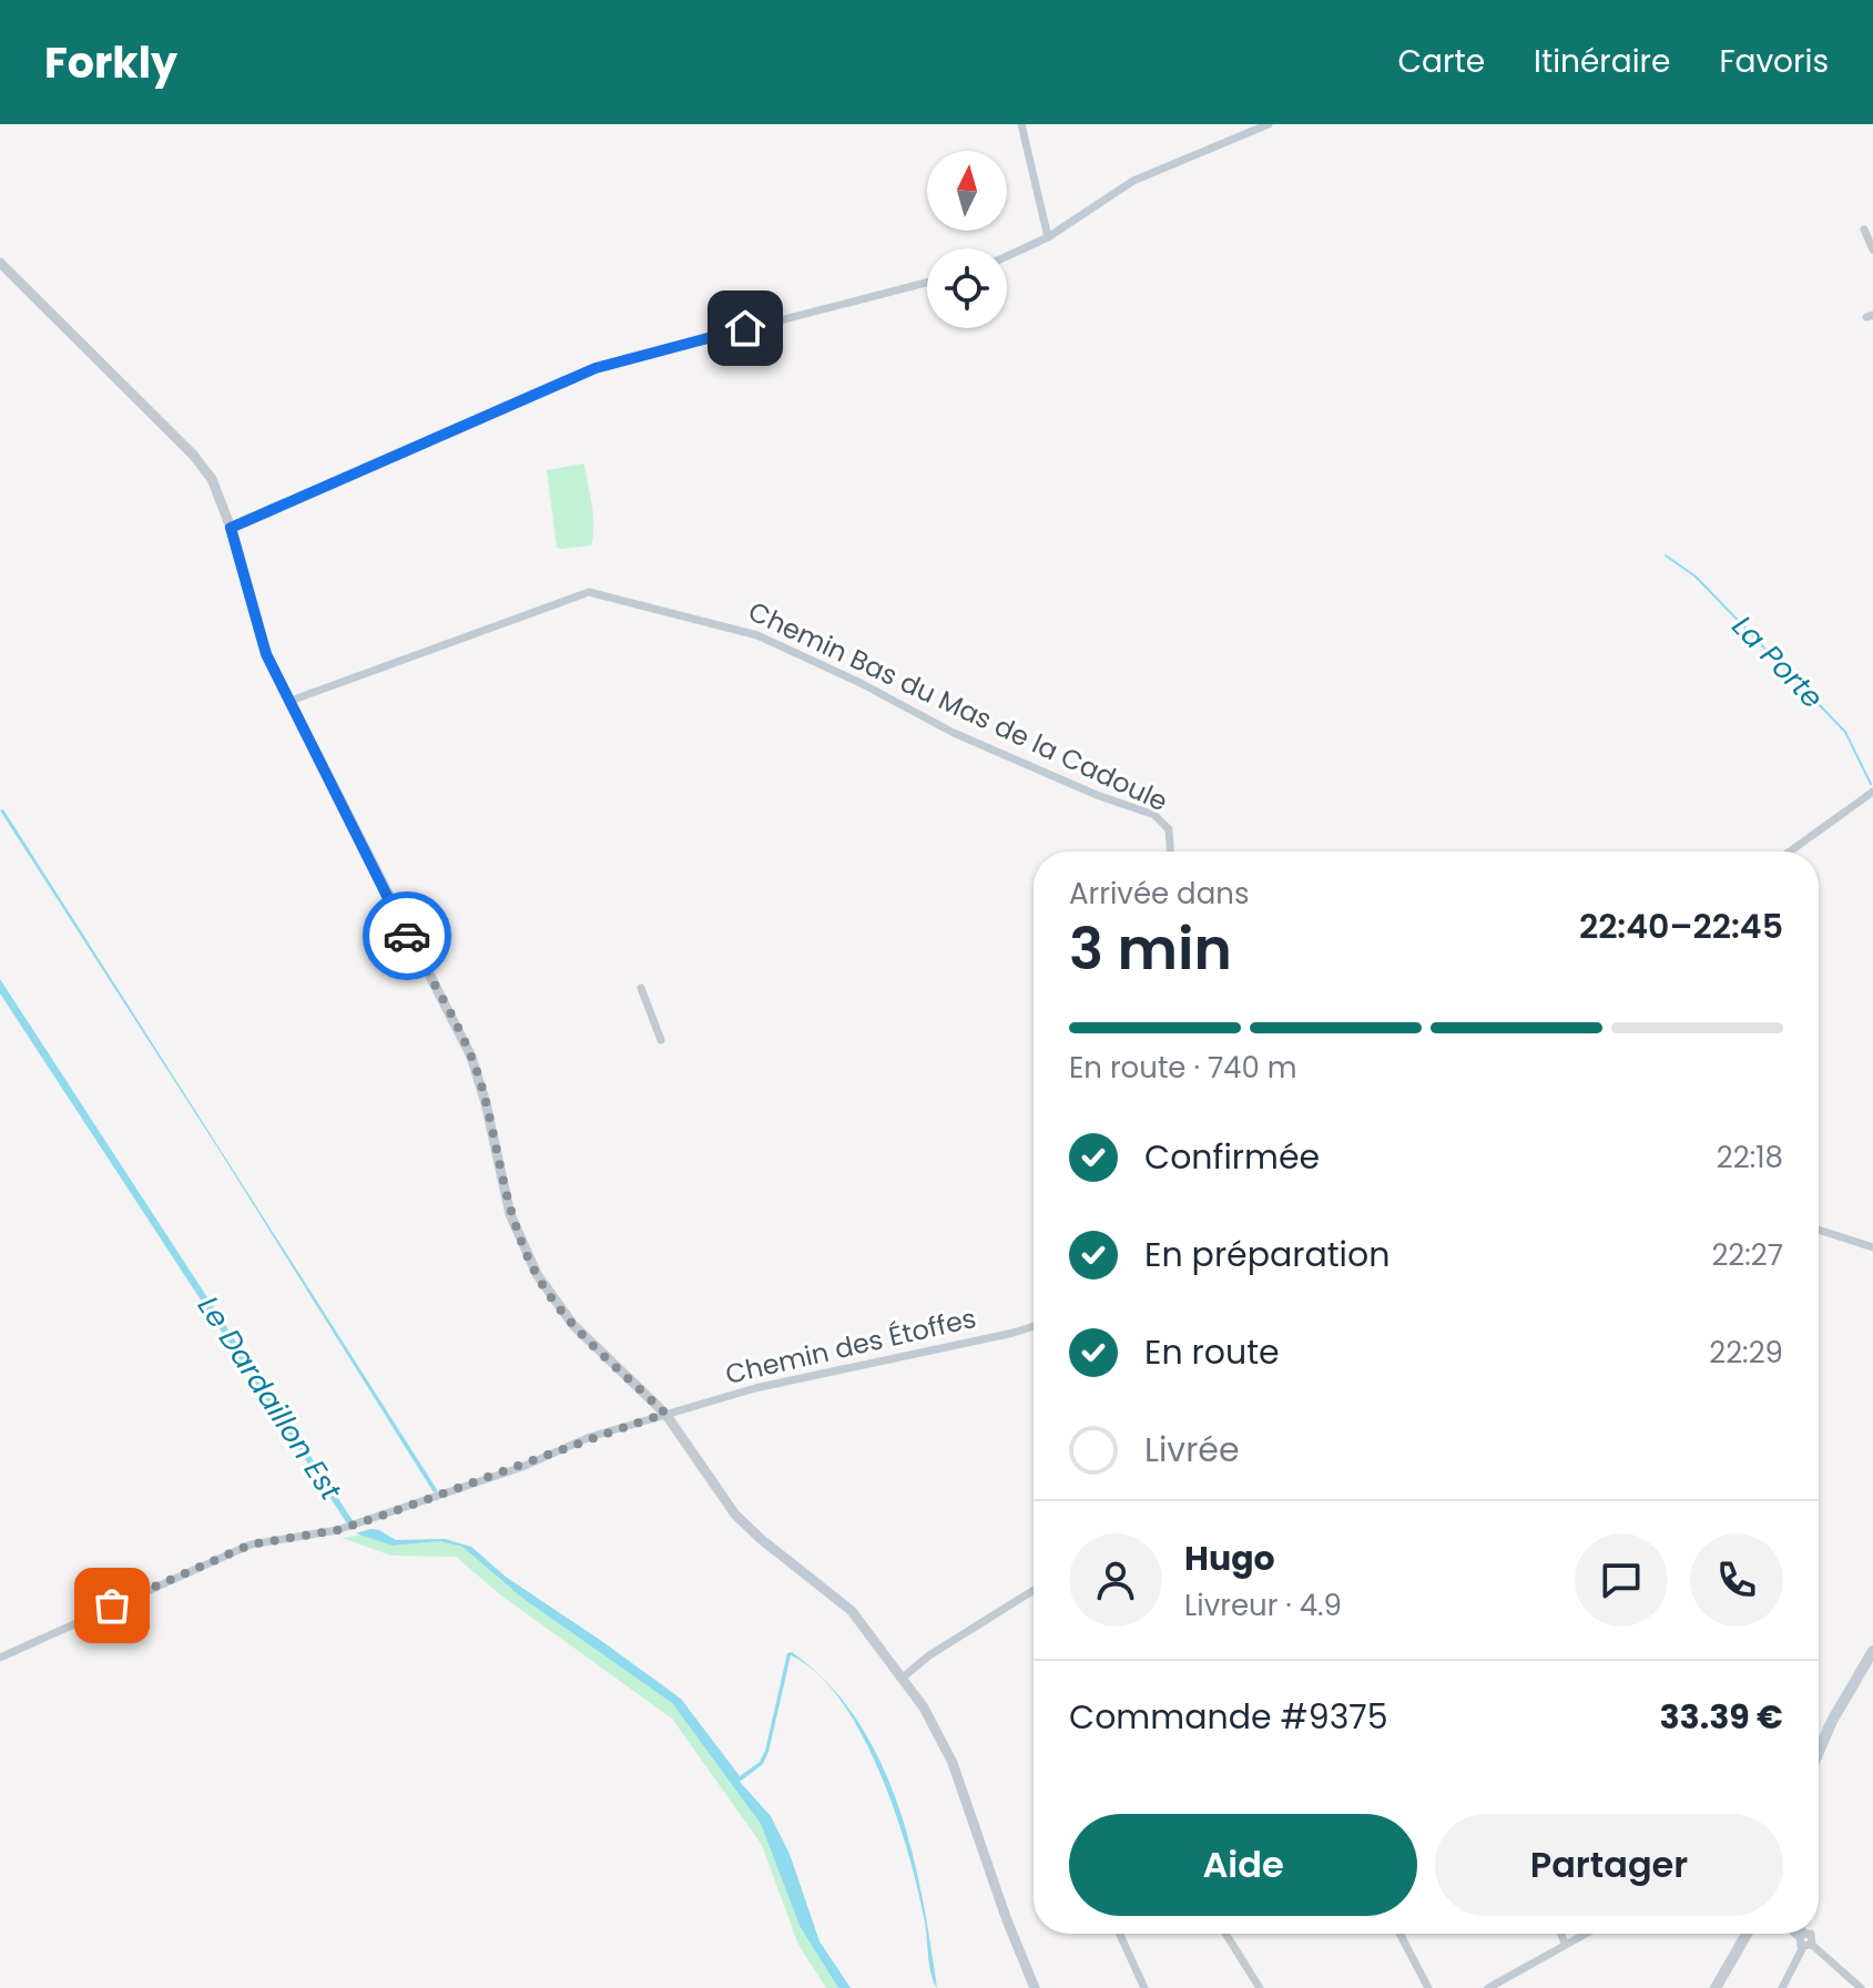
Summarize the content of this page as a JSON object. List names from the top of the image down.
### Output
{
  "streets": {
    "street": ["Chemin Bas du Mas de la Cadoule", "Chemin des Étoffes"]
  },
  "water": ["La Porte", "Le Dardaillon Est"],
  "north": "top",
  "page": {
    "header": "Forkly",
    "nav": ["Carte", "Itinéraire", "Favoris"],
    "heading": ["3 min", "Arrivée dans", "22:40–22:45"],
    "panel": [
      "Hugo",
      "Livreur · 4.9",
      "Commande #9375",
      "33.39 €"
    ],
    "bar": "En route · 740 m",
    "list": [
      ["Confirmée", "22:18"],
      ["En préparation", "22:27"],
      ["En route", "22:29"],
      "Livrée"
    ],
    "buttons": ["Aide", "Partager"]
  }
}
